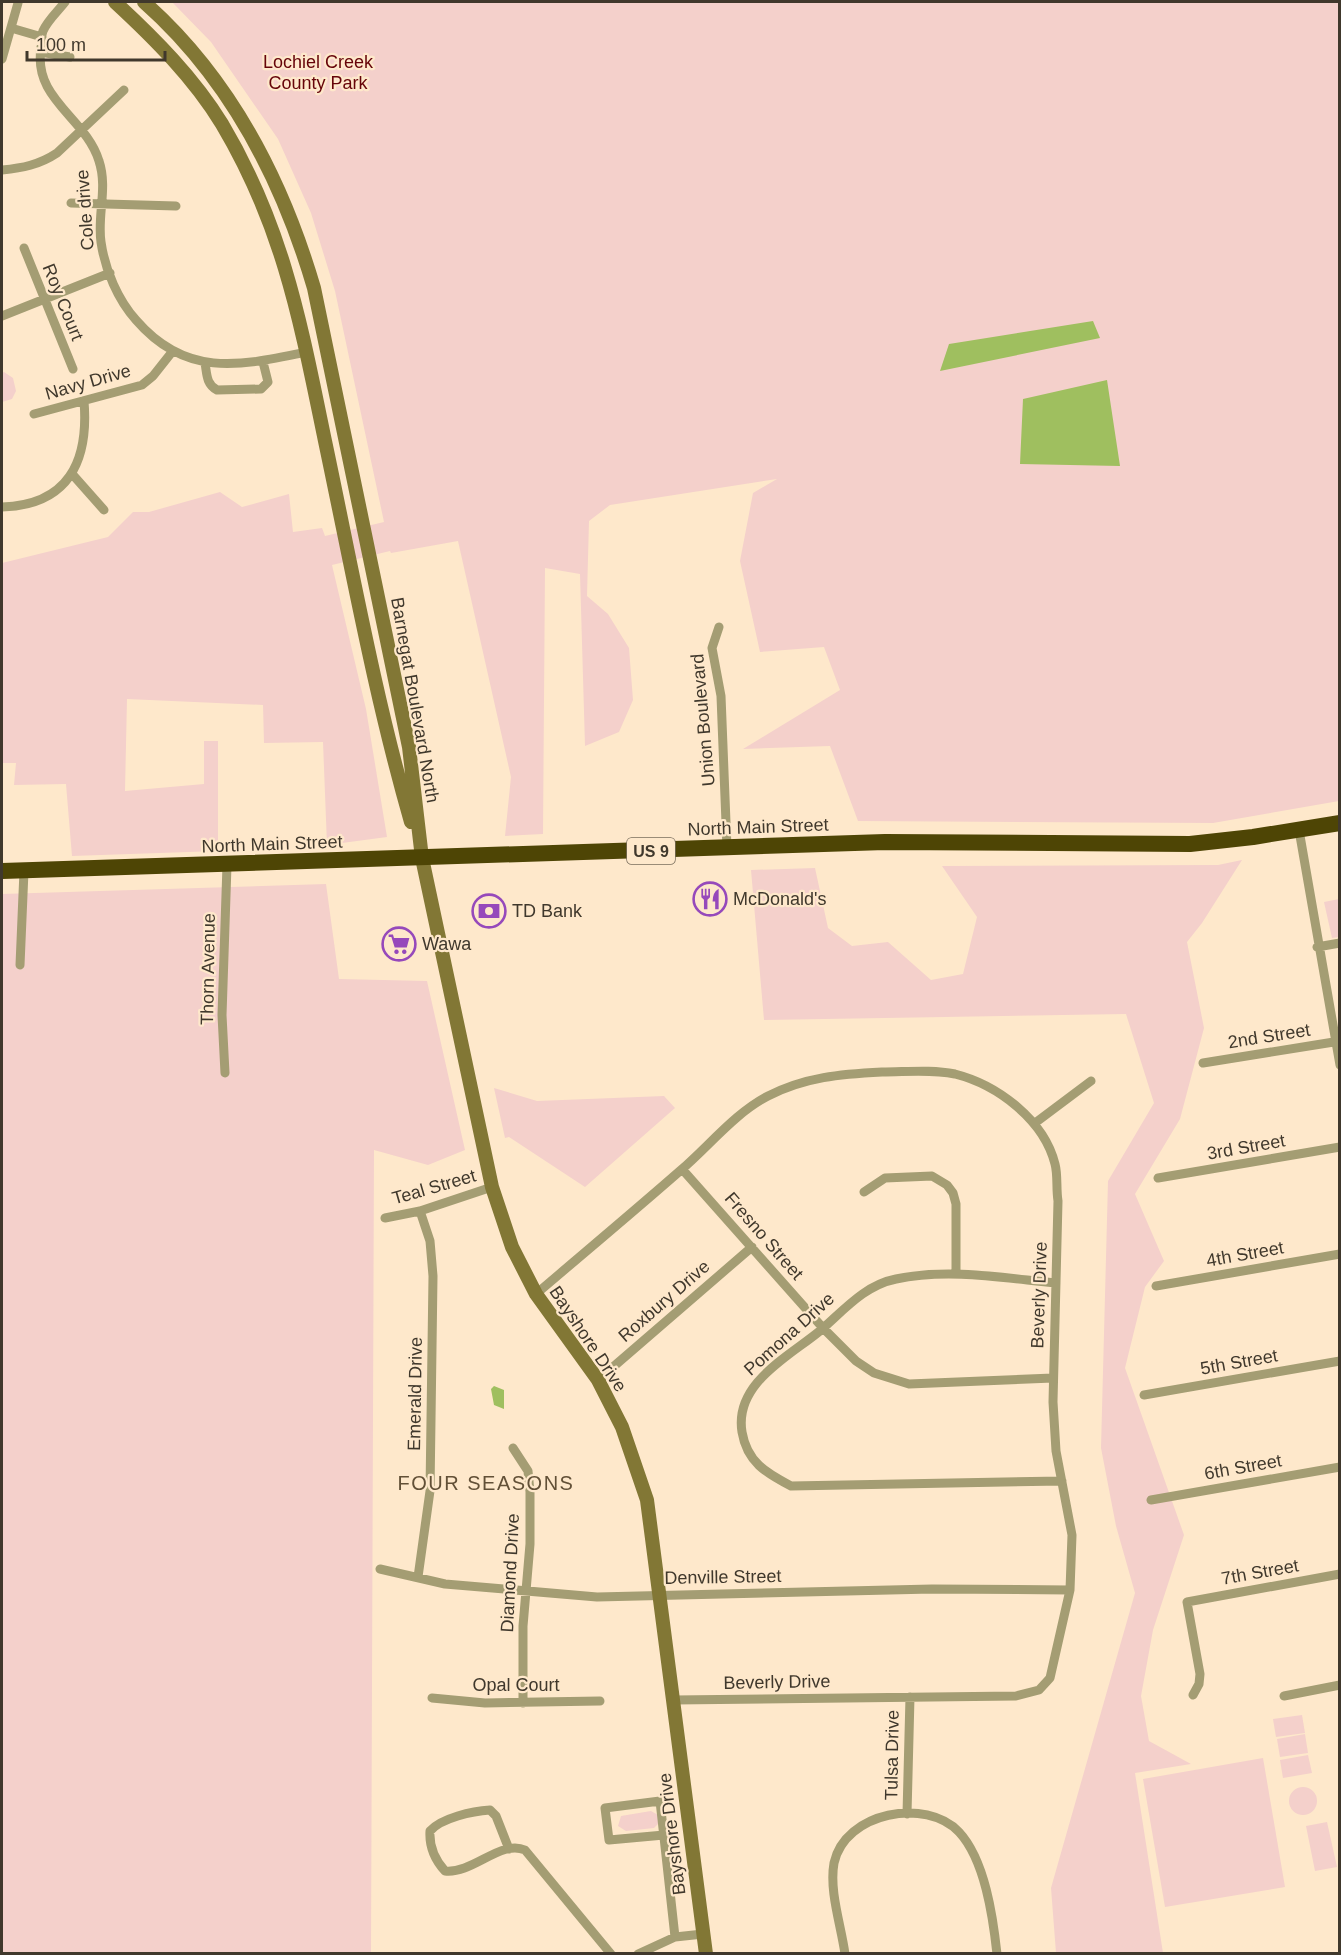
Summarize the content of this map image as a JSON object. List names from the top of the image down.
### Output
{
  "streets": {
    "highway": ["North Main Street", "US 9"],
    "street": [
      "Cole drive",
      "Roy Court",
      "Navy Drive",
      "Barnegat Boulevard North",
      "Union Boulevard",
      "Thorn Avenue",
      "2nd Street",
      "3rd Street",
      "Teal Street",
      "Fresno Street",
      "4th Street",
      "Beverly Drive",
      "Roxbury Drive",
      "Pomona Drive",
      "Bayshore Drive",
      "5th Street",
      "Emerald Drive",
      "6th Street",
      "7th Street",
      "Diamond Drive",
      "Denville Street",
      "Opal Court",
      "Tulsa Drive"
    ]
  },
  "crossings": [
    ["Cole drive", "Navy Drive"],
    ["Cole drive", "Barnegat Boulevard North"],
    ["Barnegat Boulevard North", "North Main Street"],
    ["Barnegat Boulevard North", "Bayshore Drive"],
    ["Union Boulevard", "North Main Street"],
    ["North Main Street", "US 9"],
    ["North Main Street", "Thorn Avenue"],
    ["North Main Street", "Bayshore Drive"],
    ["Teal Street", "Bayshore Drive"],
    ["Teal Street", "Emerald Drive"],
    ["Fresno Street", "Beverly Drive"],
    ["Fresno Street", "Roxbury Drive"],
    ["Fresno Street", "Pomona Drive"],
    ["Beverly Drive", "Pomona Drive"],
    ["Beverly Drive", "Bayshore Drive"],
    ["Beverly Drive", "Denville Street"],
    ["Beverly Drive", "Tulsa Drive"],
    ["Roxbury Drive", "Bayshore Drive"],
    ["Bayshore Drive", "Denville Street"],
    ["Emerald Drive", "Denville Street"],
    ["Diamond Drive", "Denville Street"],
    ["Diamond Drive", "Opal Court"]
  ],
  "districts": ["FOUR SEASONS"],
  "parks": ["Lochiel Creek County Park"],
  "places": {
    "restaurant": ["McDonald's"],
    "bank": ["TD Bank"],
    "supermarket": ["Wawa"]
  },
  "scale_bar": "100 m"
}
